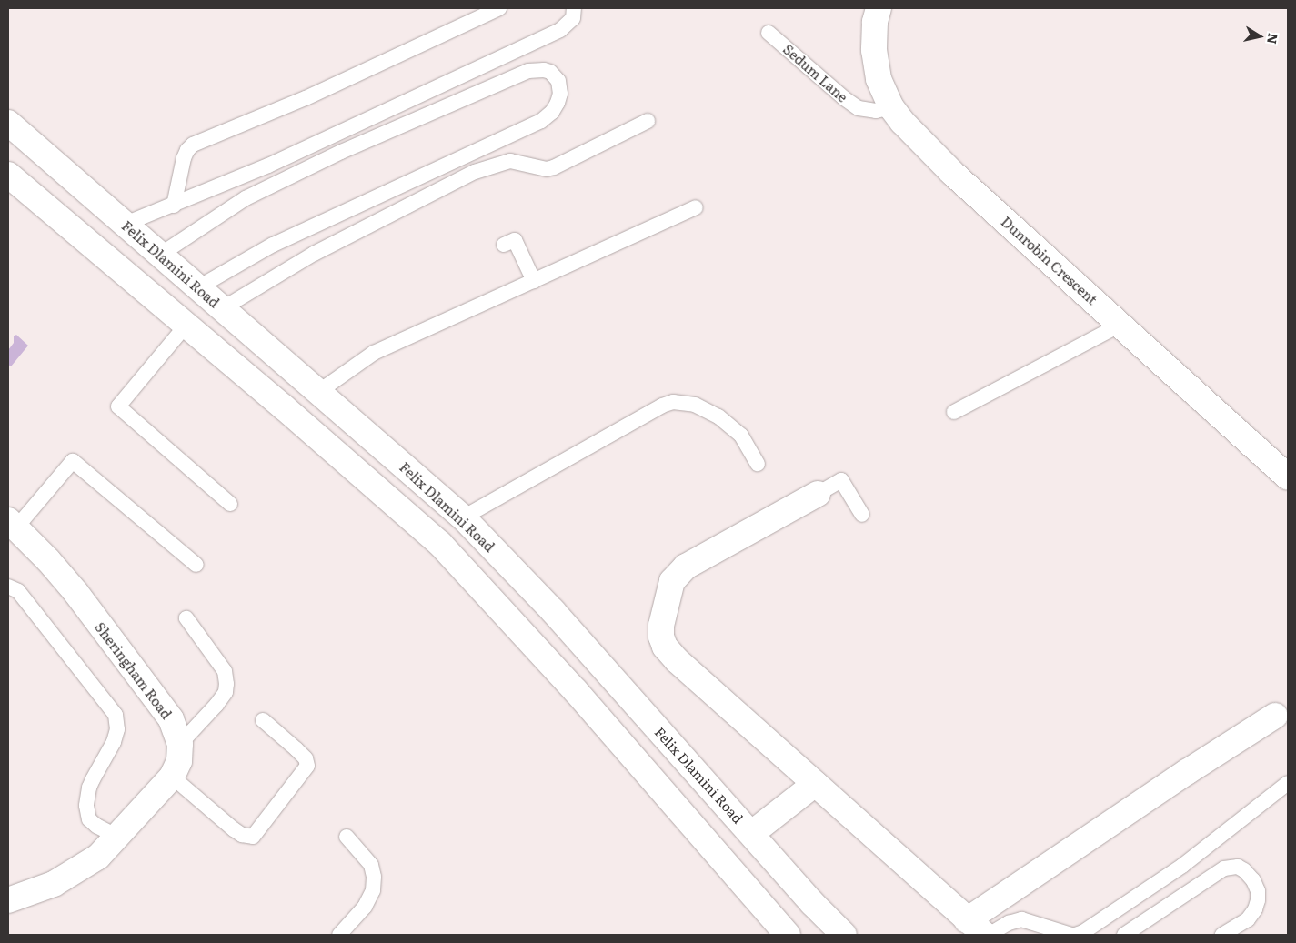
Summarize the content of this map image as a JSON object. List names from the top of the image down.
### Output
{
  "streets": {
    "street": ["Dunrobin Crescent", "Felix Dlamini Road", "Sheringham Road"],
    "lane": ["Sedum Lane"]
  },
  "crossings": [
    ["Sedum Lane", "Dunrobin Crescent"]
  ],
  "north": "right"
}
